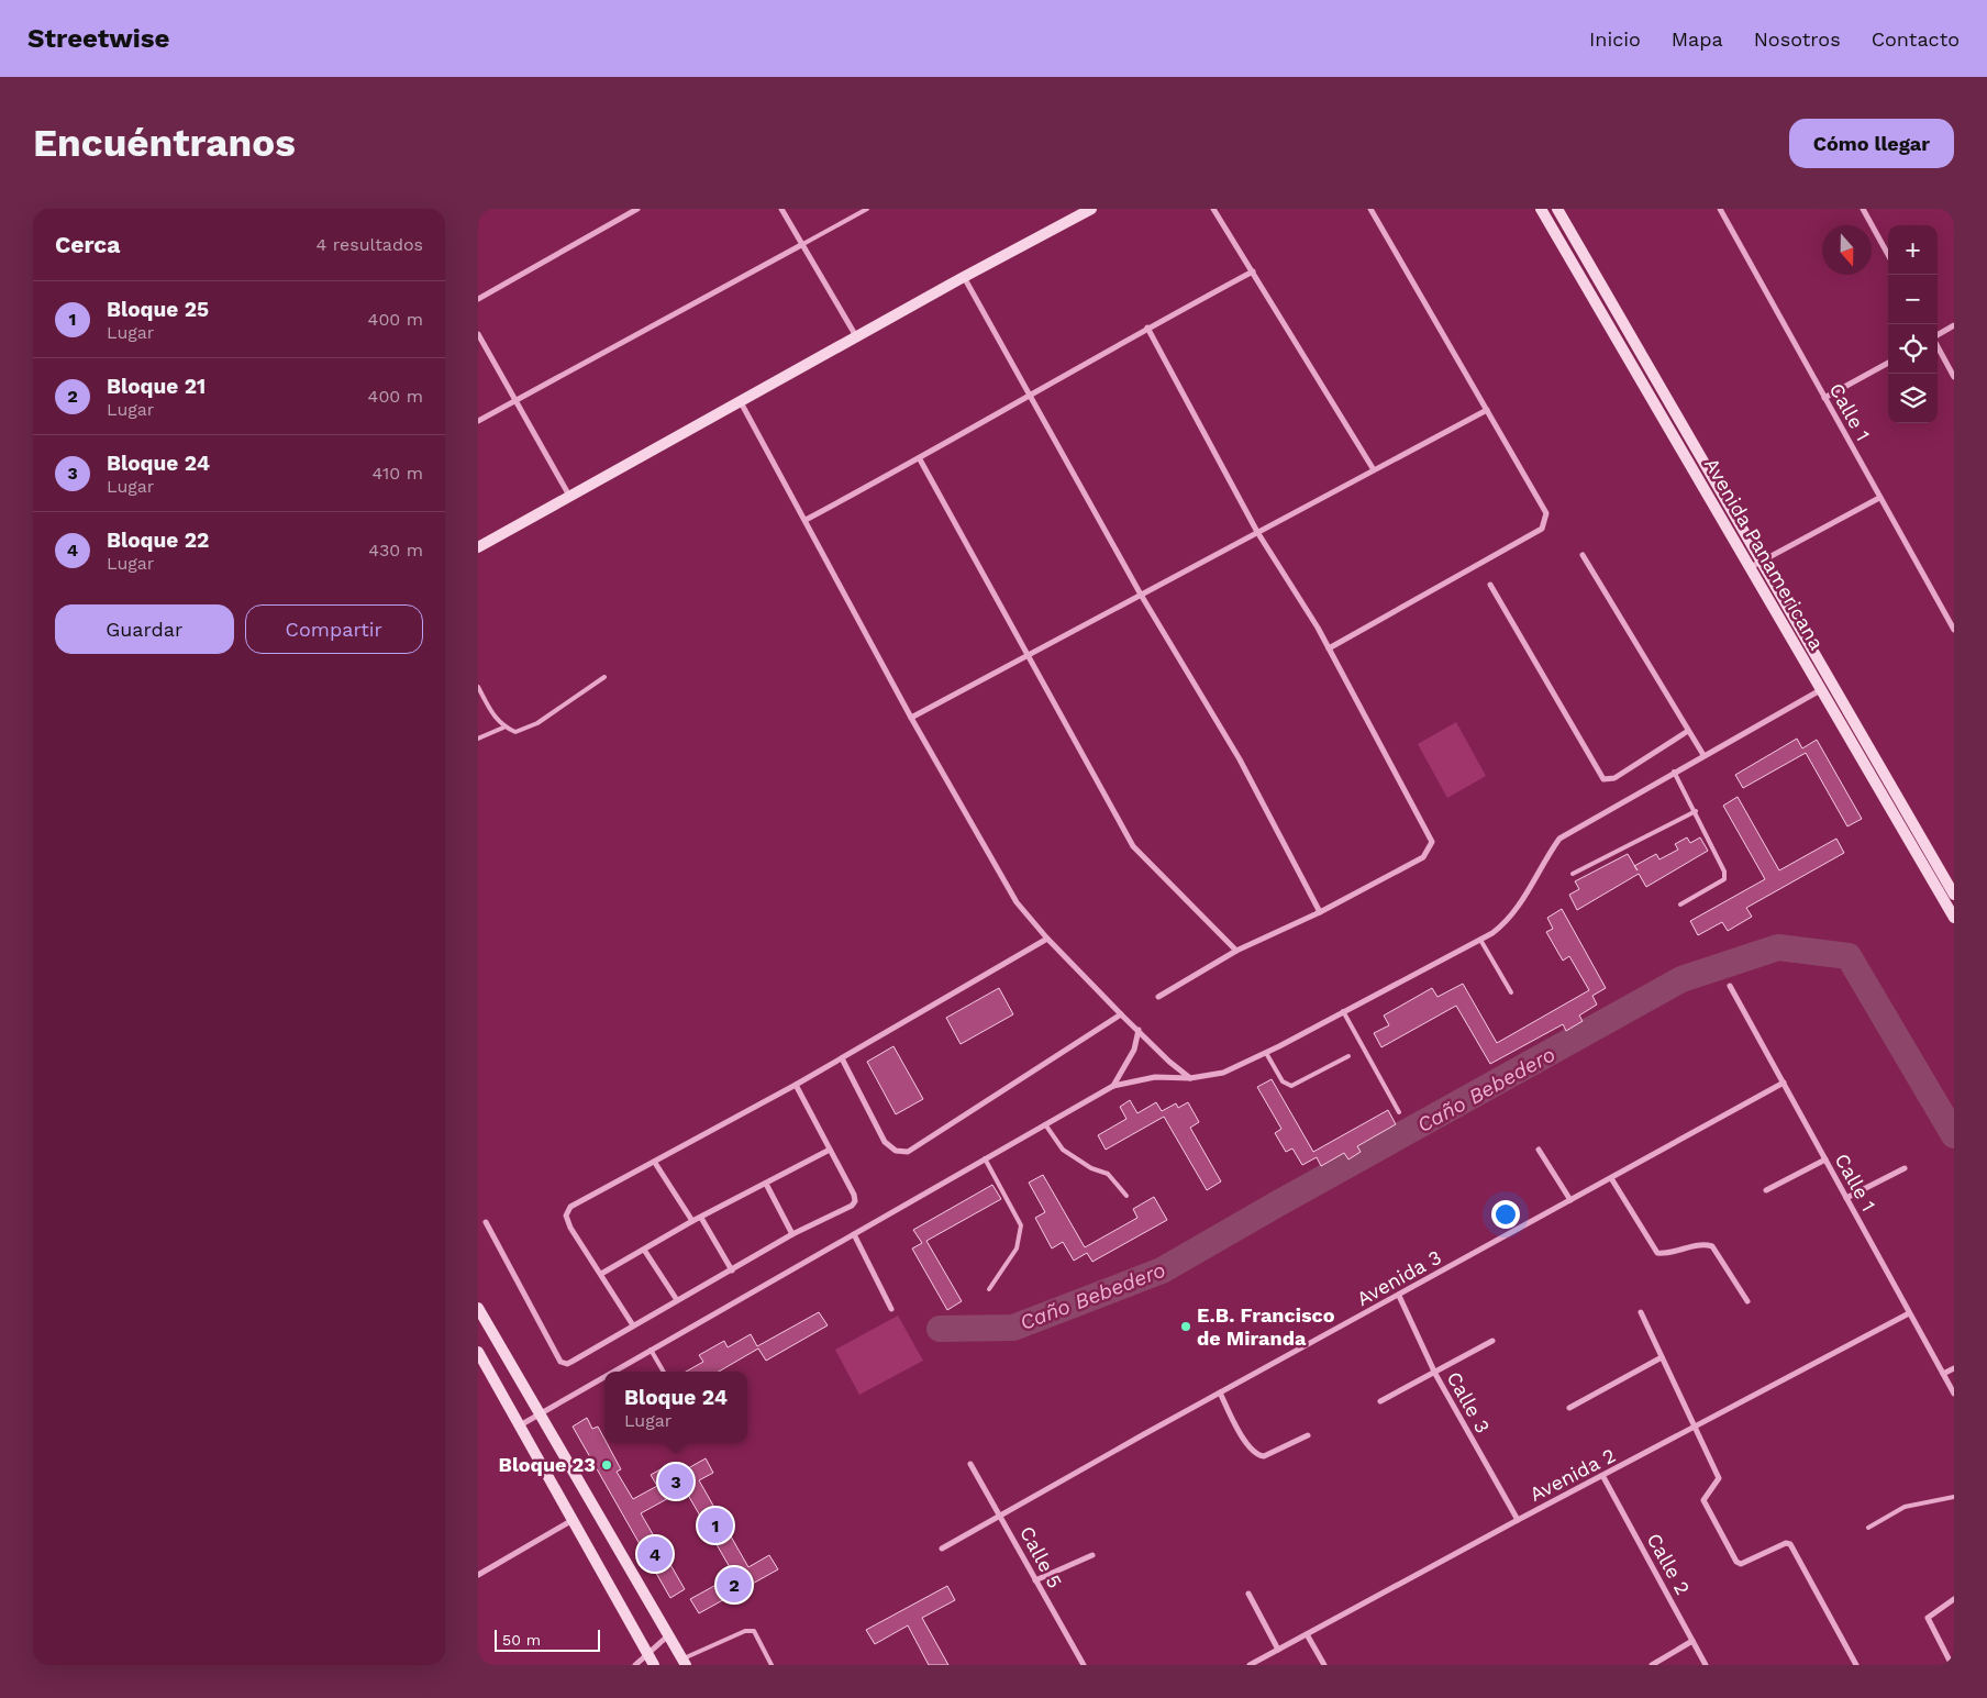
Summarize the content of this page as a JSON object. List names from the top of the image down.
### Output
{
  "streets": {
    "main road": ["Avenida Panamericana"],
    "street": [
      "Calle 1",
      "Avenida 3",
      "Calle 3",
      "Avenida 2",
      "Calle 5",
      "Calle 2"
    ]
  },
  "crossings": [
    ["Calle 1", "Avenida 3"],
    ["Calle 1", "Avenida 2"],
    ["Avenida 3", "Calle 3"],
    ["Avenida 3", "Calle 5"],
    ["Calle 3", "Avenida 2"],
    ["Avenida 2", "Calle 2"]
  ],
  "water": ["Caño Bebedero"],
  "places": ["E.B. Francisco de Miranda", "Bloque 23"],
  "scale_bar": "50 m",
  "north": "bottom",
  "page": {
    "header": "Streetwise",
    "nav": [
      "Inicio",
      "Mapa",
      "Nosotros",
      "Contacto"
    ],
    "buttons": [
      "Cómo llegar",
      ["Guardar", "Compartir"]
    ],
    "title": "Encuéntranos",
    "heading": ["Cerca", "4 resultados"],
    "map_buttons": ["+", "−"],
    "list": [
      {
        "mark": "1",
        "name": "Bloque 25",
        "note": "Lugar",
        "value": "400 m"
      },
      {
        "mark": "2",
        "name": "Bloque 21",
        "note": "Lugar",
        "value": "400 m"
      },
      {
        "mark": "3",
        "name": "Bloque 24",
        "note": "Lugar",
        "value": "410 m"
      },
      {
        "mark": "4",
        "name": "Bloque 22",
        "note": "Lugar",
        "value": "430 m"
      }
    ],
    "popup": ["Bloque 24", "Lugar"],
    "pins": [
      "3",
      "1",
      "4",
      "2"
    ],
    "scale": "50 m"
  }
}
